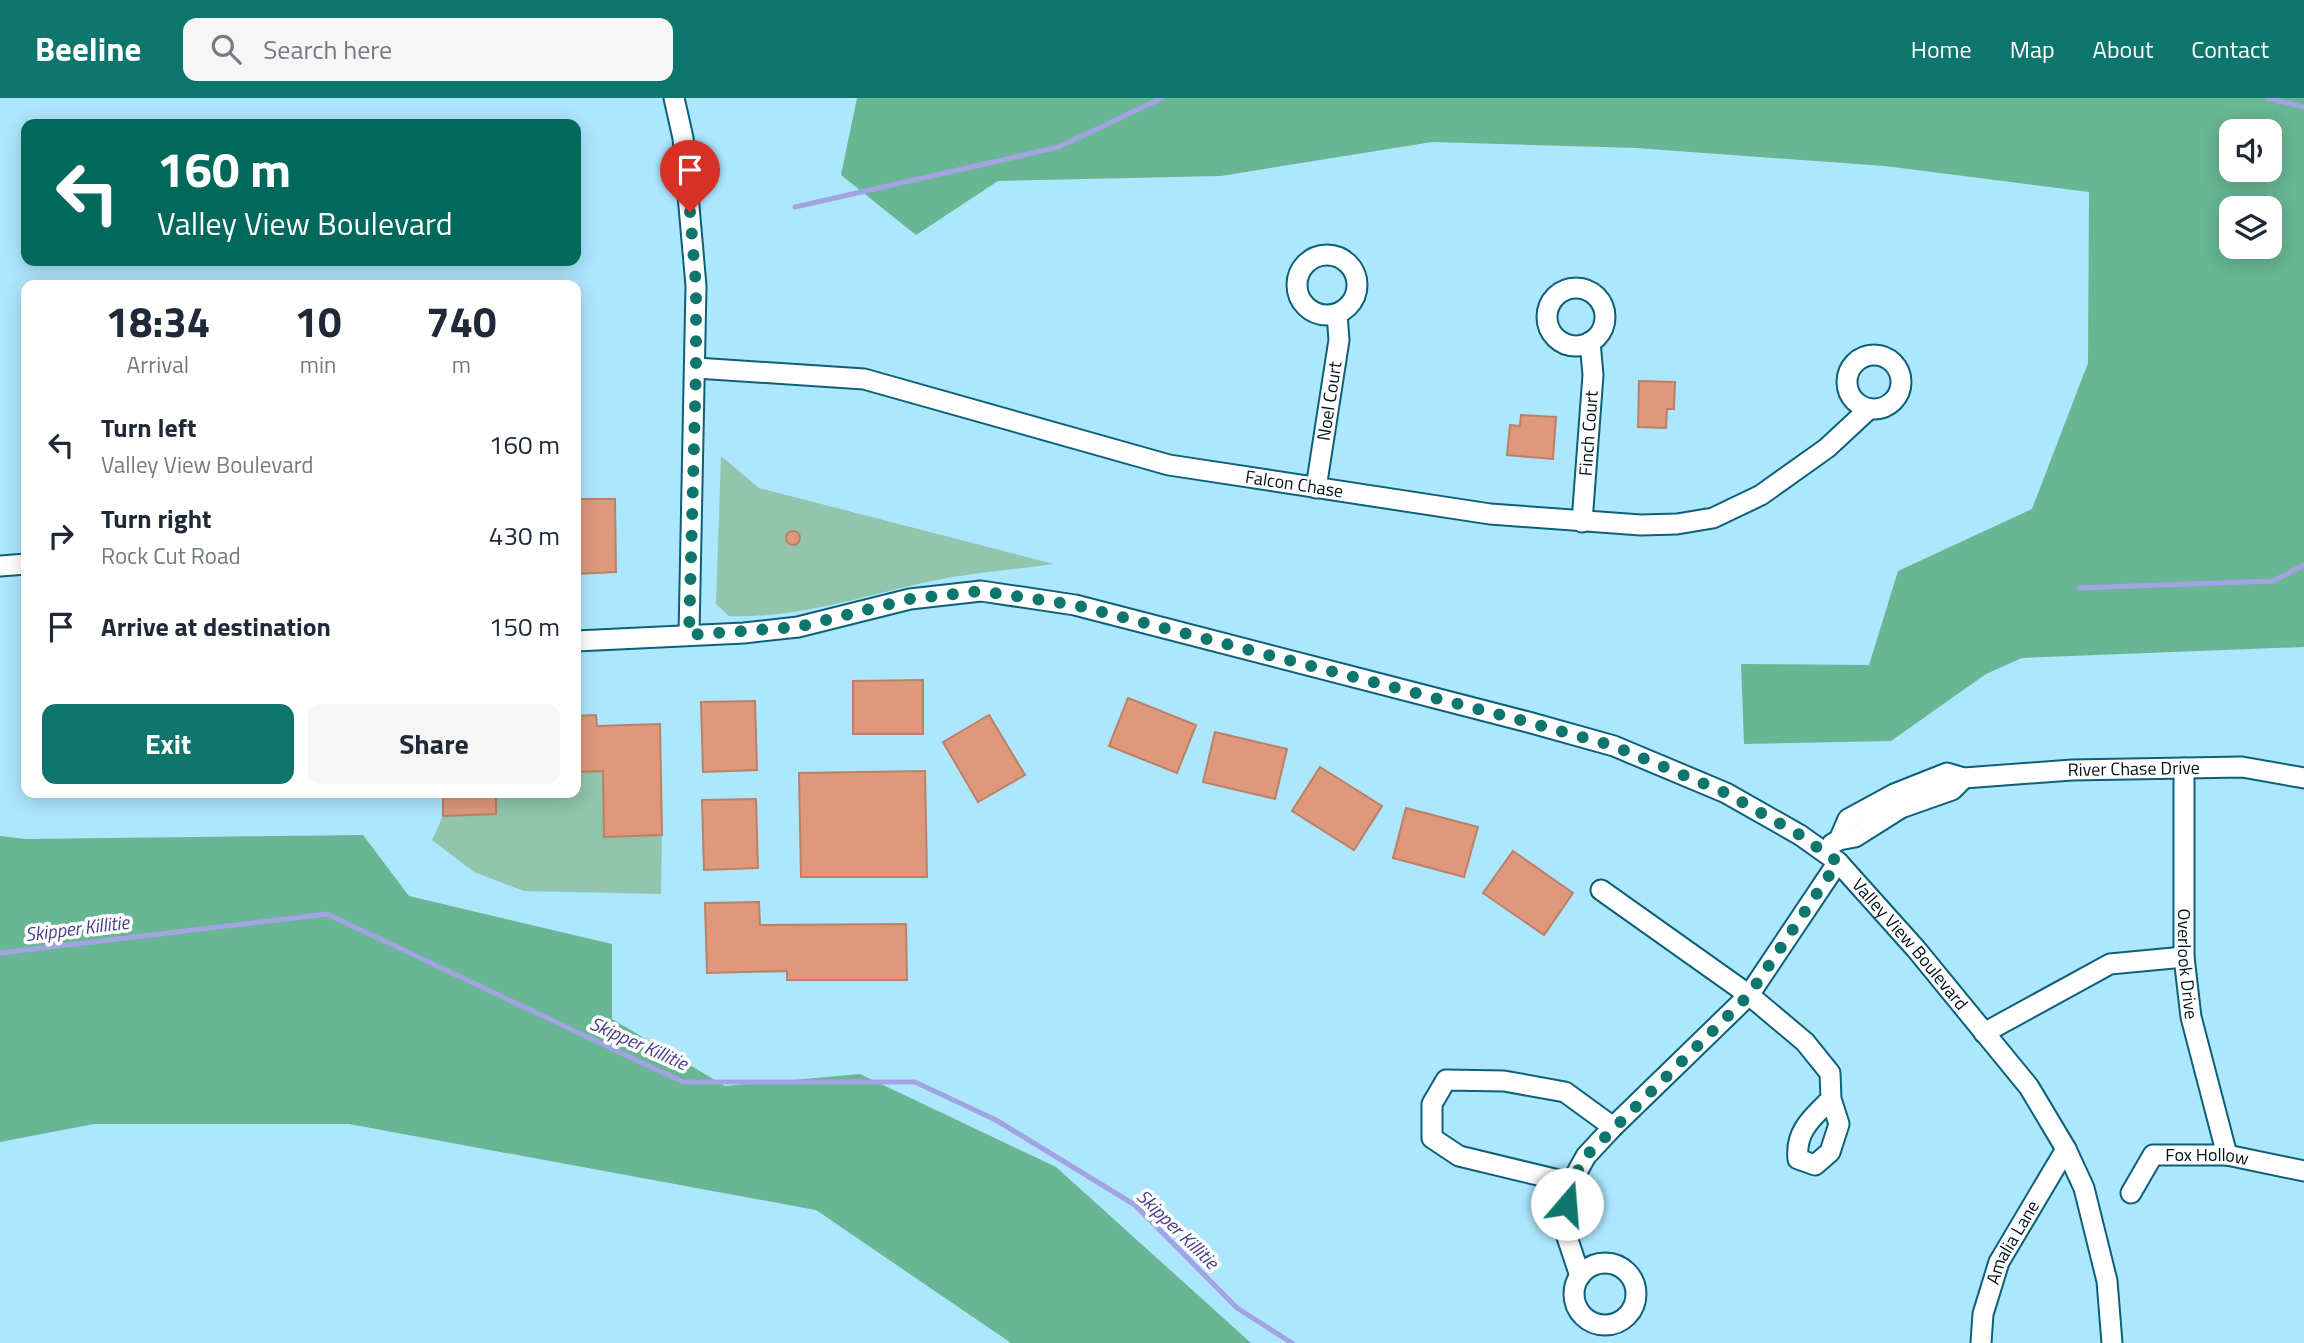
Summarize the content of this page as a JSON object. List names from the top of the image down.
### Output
{
  "streets": {
    "street": [
      "Noel Court",
      "Finch Court",
      "Falcon Chase",
      "River Chase Drive",
      "Valley View Boulevard",
      "Overlook Drive",
      "Fox Hollow",
      "Amalia Lane"
    ]
  },
  "crossings": [
    ["Noel Court", "Falcon Chase"],
    ["Finch Court", "Falcon Chase"],
    ["River Chase Drive", "Valley View Boulevard"],
    ["River Chase Drive", "Overlook Drive"],
    ["Valley View Boulevard", "Amalia Lane"],
    ["Overlook Drive", "Fox Hollow"]
  ],
  "water": ["Skipper Killitie"],
  "page": {
    "header": "Beeline",
    "search": "Search here",
    "nav": [
      "Home",
      "Map",
      "About",
      "Contact"
    ],
    "turn": ["160 m", "Valley View Boulevard"],
    "eta": [
      "18:34",
      "Arrival",
      "10",
      "min",
      "740",
      "m"
    ],
    "list": [
      {
        "name": "Turn left",
        "note": "Valley View Boulevard",
        "value": "160 m"
      },
      {
        "name": "Turn right",
        "note": "Rock Cut Road",
        "value": "430 m"
      },
      {
        "name": "Arrive at destination",
        "value": "150 m"
      }
    ],
    "buttons": ["Exit", "Share"]
  }
}
